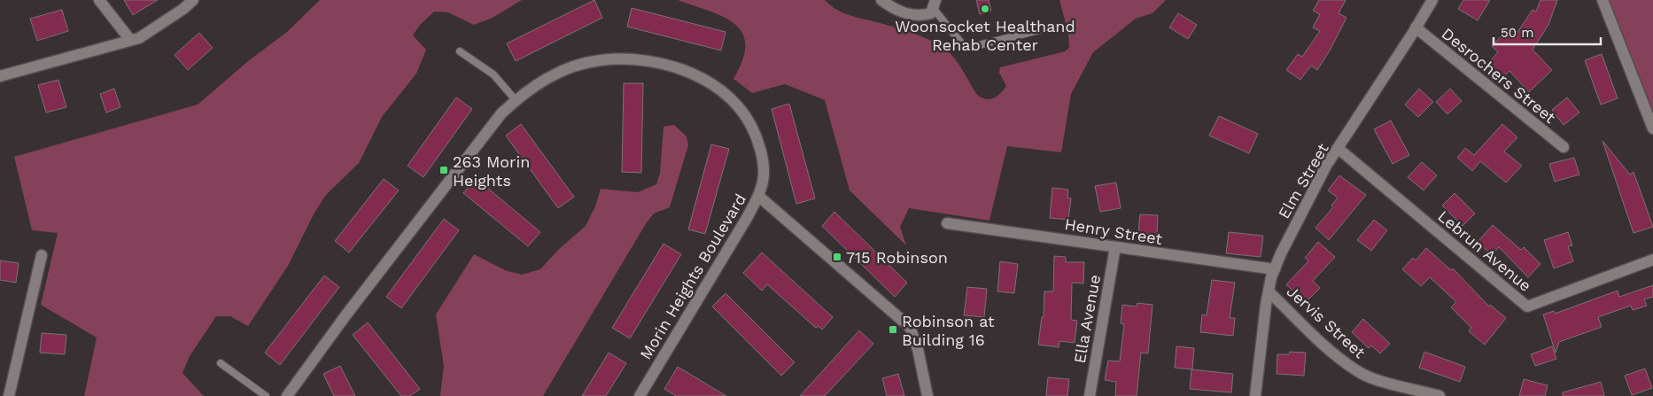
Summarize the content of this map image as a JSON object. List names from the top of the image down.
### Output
{
  "streets": {
    "street": [
      "Desrochers Street",
      "Elm Street",
      "Henry Street",
      "Lebrun Avenue",
      "Morin Heights Boulevard",
      "Ella Avenue",
      "Jervis Street"
    ]
  },
  "crossings": [
    ["Desrochers Street", "Elm Street"],
    ["Elm Street", "Henry Street"],
    ["Elm Street", "Lebrun Avenue"],
    ["Elm Street", "Jervis Street"],
    ["Henry Street", "Ella Avenue"]
  ],
  "places": {
    "other": ["Woonsocket Healthand Rehab Center"],
    "transit": ["263 Morin Heights", "715 Robinson", "Robinson at Building 16"]
  },
  "scale_bar": "50 m"
}
